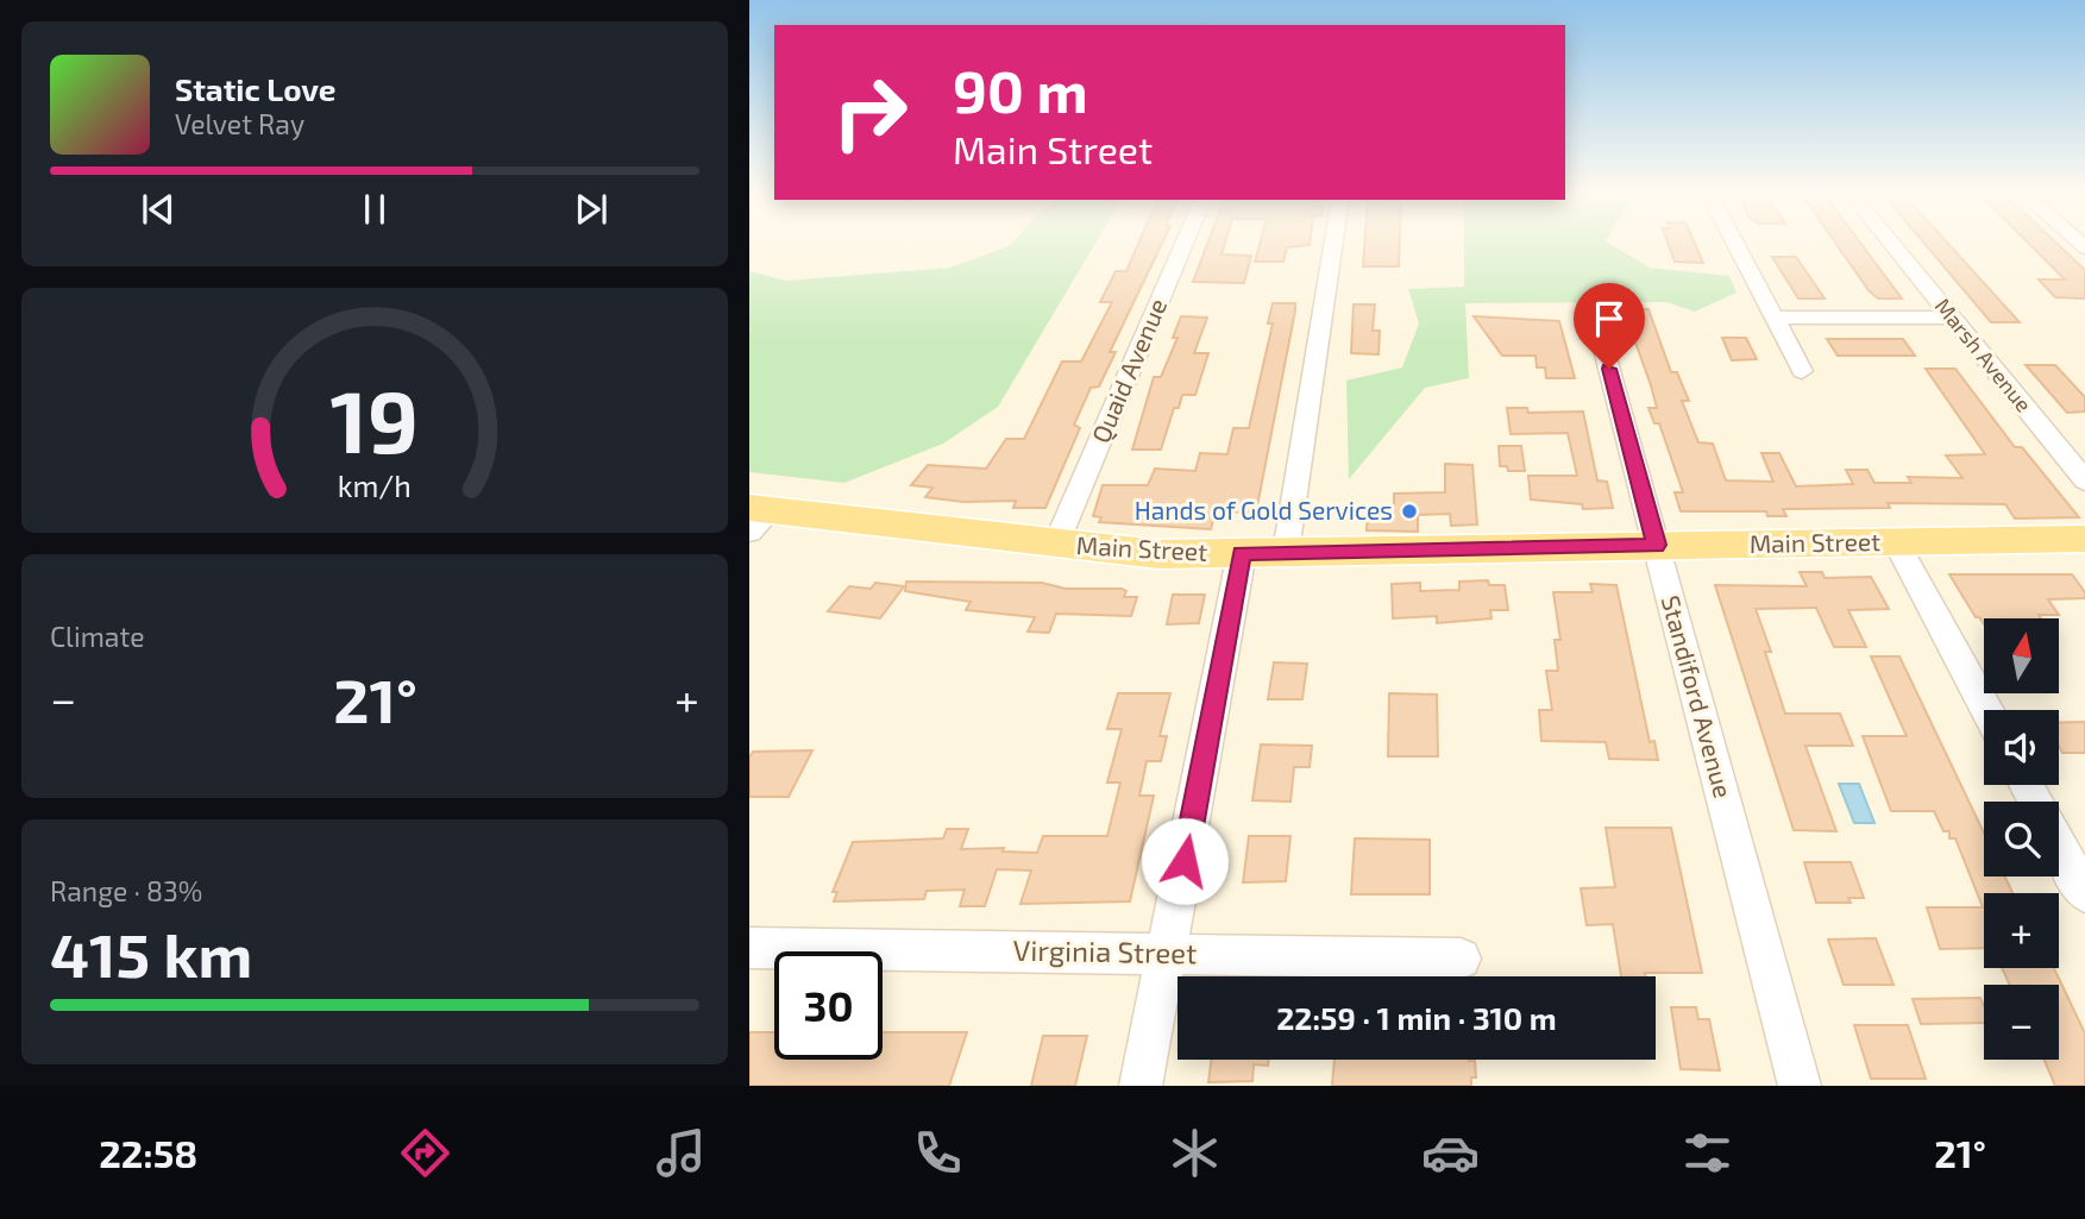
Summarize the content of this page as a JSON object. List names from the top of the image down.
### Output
{
  "streets": {
    "main road": ["Main Street"],
    "street": [
      "Marsh Avenue",
      "Quaid Avenue",
      "Standiford Avenue",
      "Virginia Street"
    ]
  },
  "crossings": [
    ["Quaid Avenue", "Main Street"],
    ["Main Street", "Standiford Avenue"]
  ],
  "places": ["Hands of Gold Services"],
  "north": "top",
  "page": {
    "turn": ["90 m", "Main Street"],
    "song": ["Static Love", "Velvet Ray"],
    "tile": [
      "Climate",
      ["Range · 83%", "415 km"]
    ],
    "map_buttons": ["+", "−"],
    "heat": ["−", "21°", "+"],
    "limit": "30",
    "trip": "22:59 · 1 min · 310 m",
    "tabs": ["22:58", "21°"],
    "gauge": ["19", "km/h"]
  }
}
